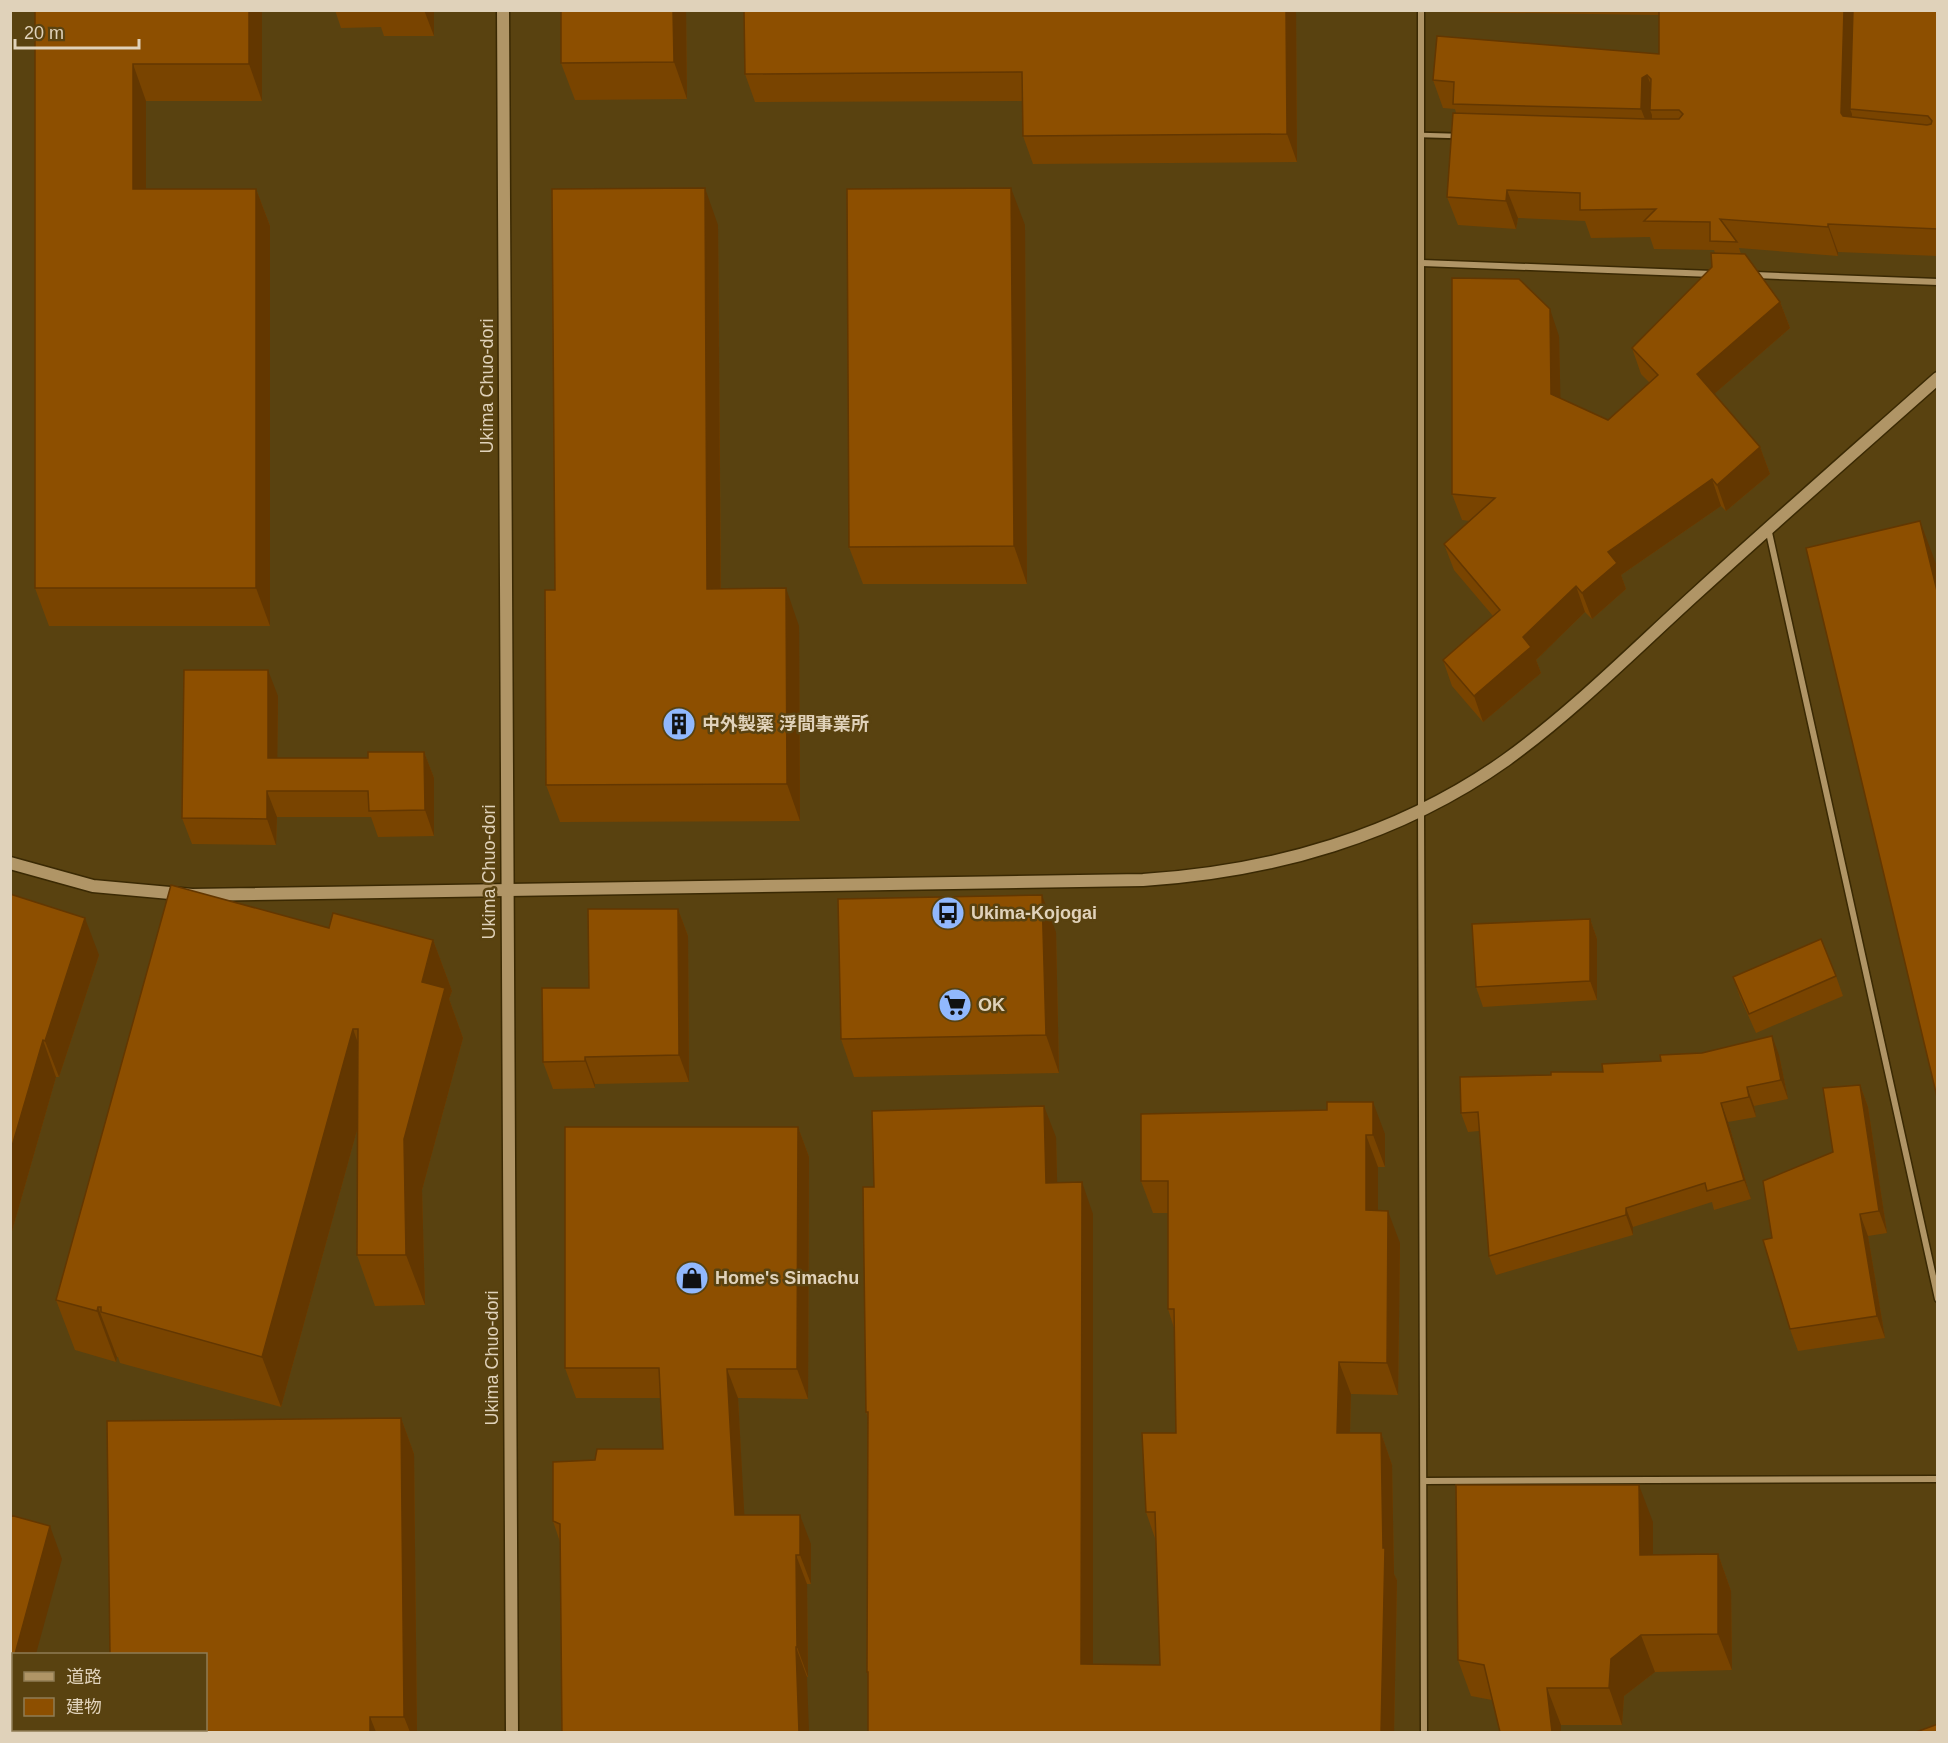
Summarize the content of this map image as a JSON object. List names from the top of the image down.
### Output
{
  "streets": {
    "street": ["Ukima Chuo-dori"]
  },
  "places": {
    "building": ["中外製薬 浮間事業所"],
    "bus stop": ["Ukima-Kojogai"],
    "supermarket": ["OK"],
    "shop": ["Home's Simachu"]
  },
  "legend": ["道路", "建物"],
  "scale_bar": "20 m"
}
